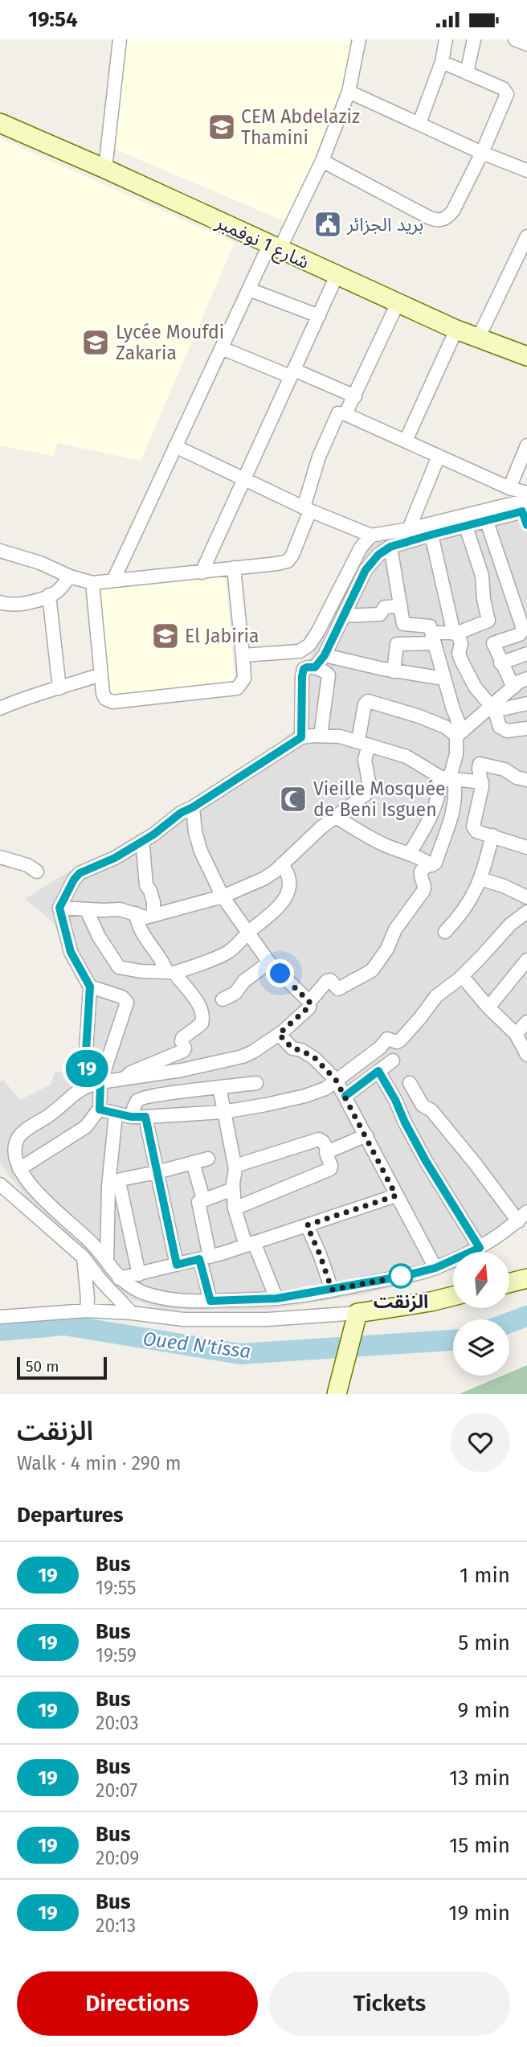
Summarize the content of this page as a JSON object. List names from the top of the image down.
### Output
{
  "streets": {
    "main road": ["شارع 1 نوفمبر"]
  },
  "water": ["Oued N'tissa"],
  "places": {
    "school or university": ["CEM Abdelaziz Thamini", "Lycée Moufdi Zakaria", "El Jabiria"],
    "public building": ["بريد الجزائر"],
    "mosque": ["Vieille Mosquée de Beni Isguen"],
    "other": ["الزنقت"]
  },
  "lines": ["bus line 19"],
  "scale_bar": "50 m",
  "north": "top",
  "page": {
    "status": "19:54",
    "on_map": "19",
    "scale": "50 m",
    "heading": [
      ["الزنقت", "Walk · 4 min · 290 m"],
      "Departures"
    ],
    "list": [
      {
        "mark": "19",
        "name": "Bus",
        "note": "19:55",
        "value": "1 min"
      },
      {
        "mark": "19",
        "name": "Bus",
        "note": "19:59",
        "value": "5 min"
      },
      {
        "mark": "19",
        "name": "Bus",
        "note": "20:03",
        "value": "9 min"
      },
      {
        "mark": "19",
        "name": "Bus",
        "note": "20:07",
        "value": "13 min"
      },
      {
        "mark": "19",
        "name": "Bus",
        "note": "20:09",
        "value": "15 min"
      },
      {
        "mark": "19",
        "name": "Bus",
        "note": "20:13",
        "value": "19 min"
      }
    ],
    "buttons": ["Directions", "Tickets"]
  }
}
